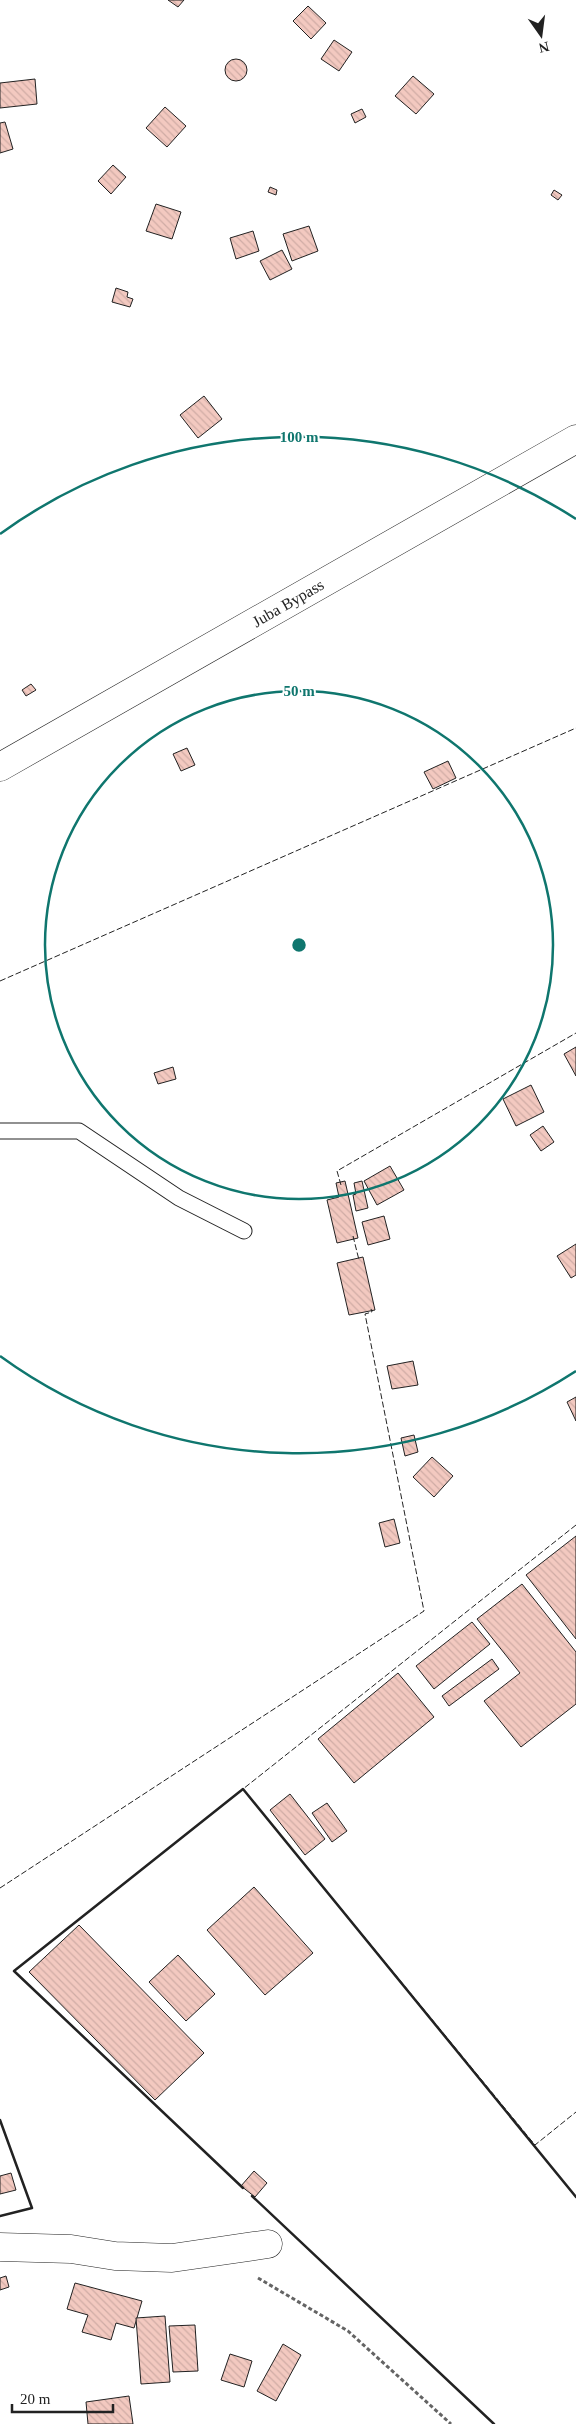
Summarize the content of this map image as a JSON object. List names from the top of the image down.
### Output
{
  "streets": {
    "main road": ["Juba Bypass"]
  },
  "scale_bar": "20 m",
  "north": "bottom",
  "rings": ["100 m", "50 m"]
}
